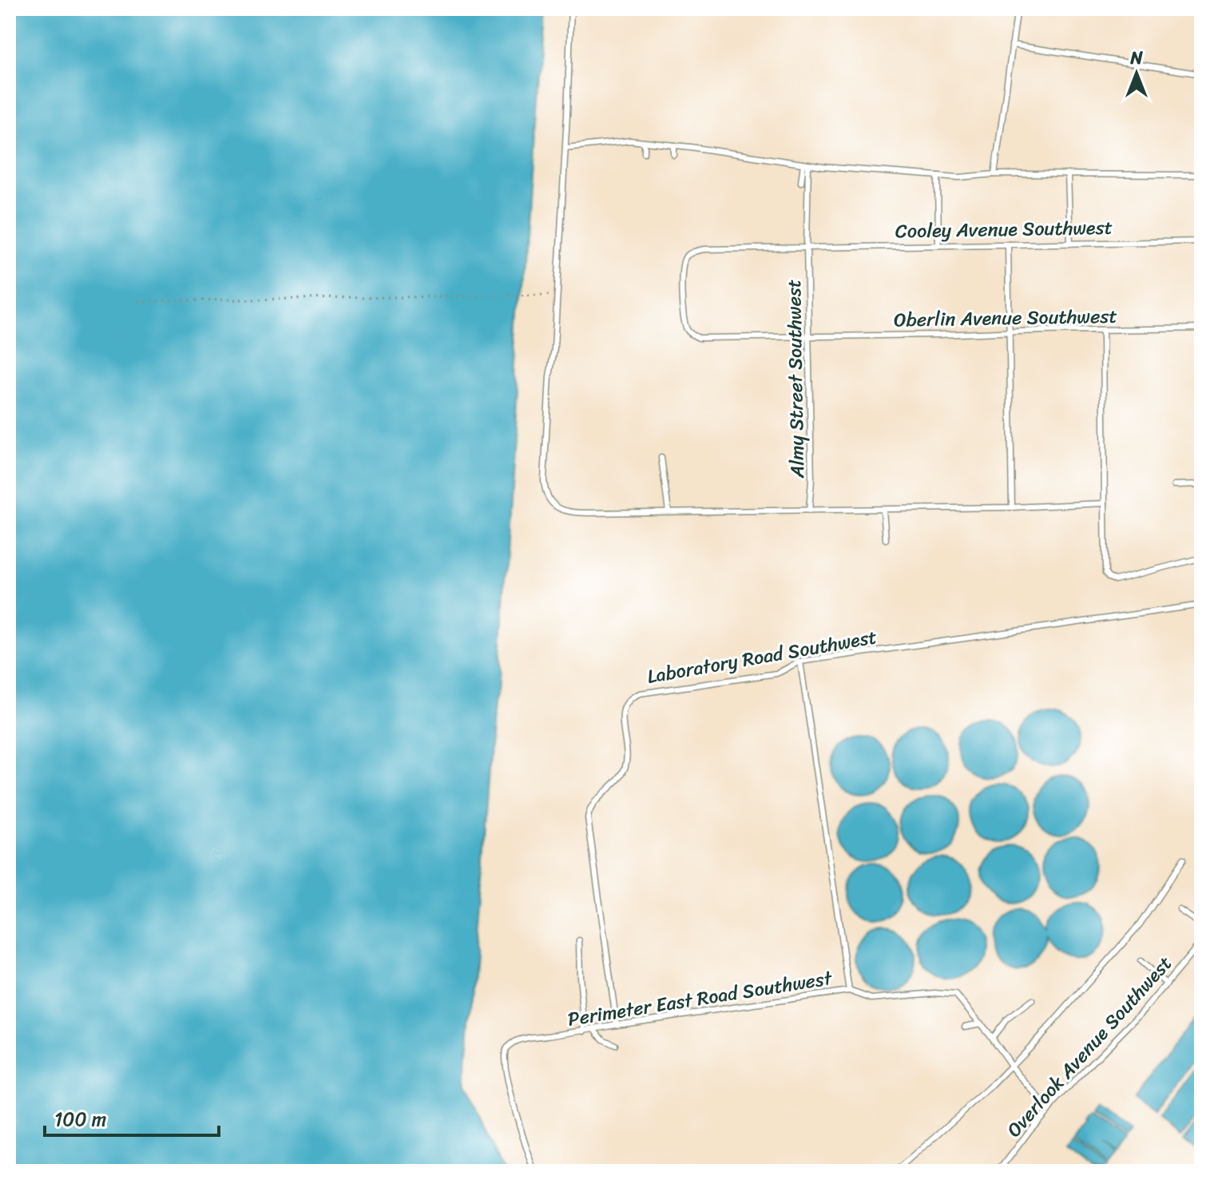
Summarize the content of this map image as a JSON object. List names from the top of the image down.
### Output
{
  "streets": {
    "lane": [
      "Cooley Avenue Southwest",
      "Oberlin Avenue Southwest",
      "Almy Street Southwest",
      "Laboratory Road Southwest",
      "Perimeter East Road Southwest",
      "Overlook Avenue Southwest"
    ]
  },
  "crossings": [
    ["Cooley Avenue Southwest", "Oberlin Avenue Southwest"],
    ["Cooley Avenue Southwest", "Almy Street Southwest"],
    ["Oberlin Avenue Southwest", "Almy Street Southwest"],
    ["Laboratory Road Southwest", "Perimeter East Road Southwest"],
    ["Perimeter East Road Southwest", "Overlook Avenue Southwest"]
  ],
  "scale_bar": "100 m",
  "north": "top"
}
